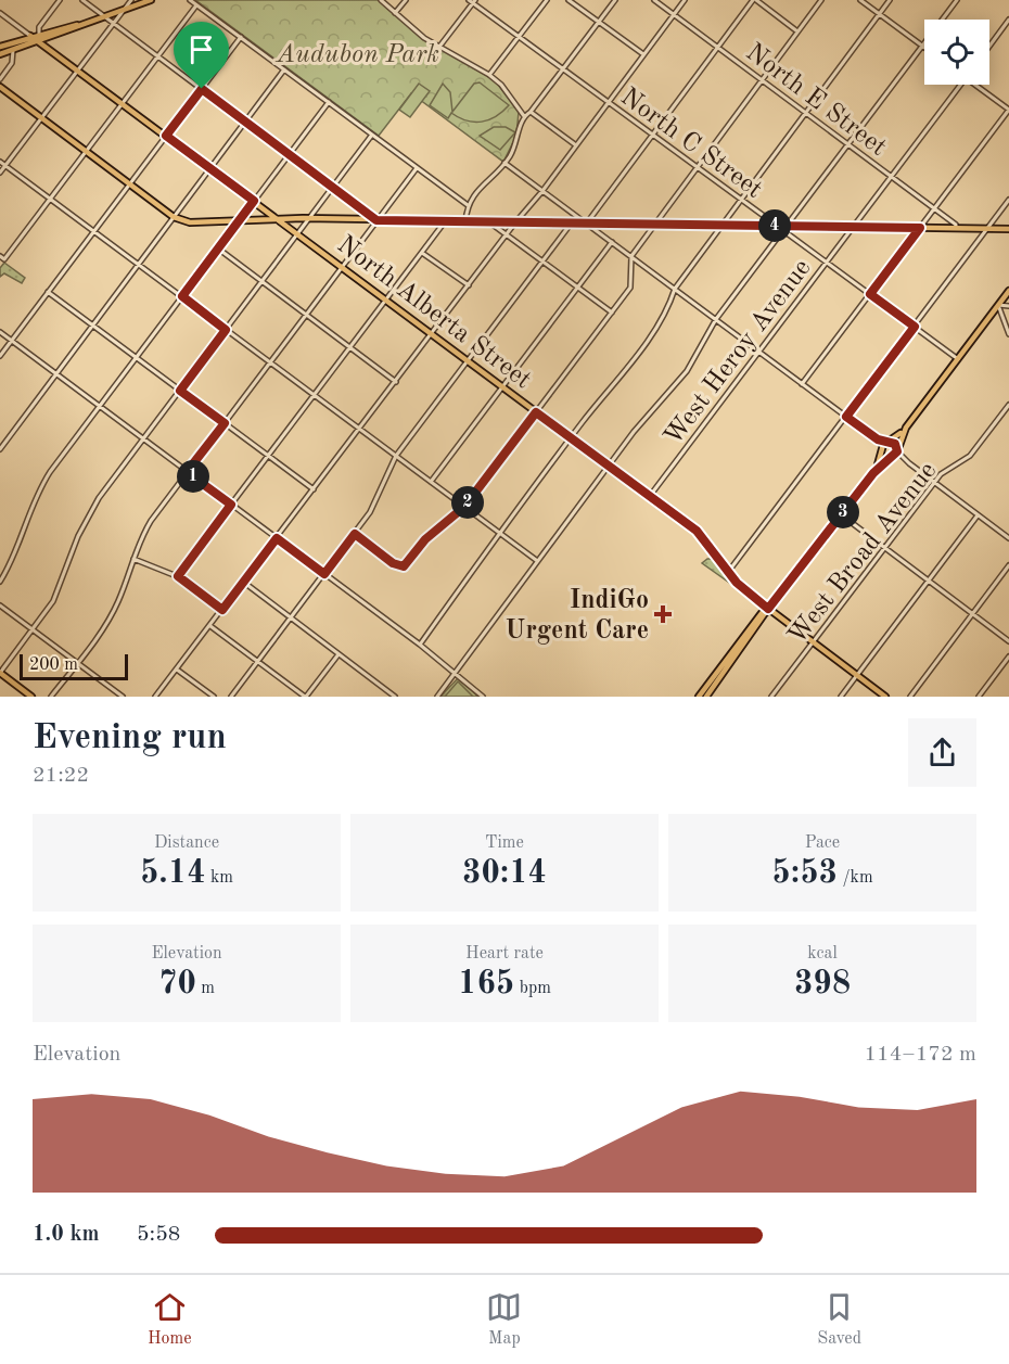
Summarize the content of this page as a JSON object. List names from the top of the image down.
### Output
{
  "streets": {
    "main road": ["North Alberta Street"],
    "street": [
      "North E Street",
      "North C Street",
      "West Heroy Avenue",
      "West Broad Avenue"
    ]
  },
  "crossings": [
    ["North E Street", "West Heroy Avenue"],
    ["North Alberta Street", "West Heroy Avenue"],
    ["North Alberta Street", "West Broad Avenue"]
  ],
  "parks": ["Audubon Park"],
  "places": {
    "health": ["IndiGo Urgent Care"]
  },
  "scale_bar": "200 m",
  "page": {
    "pins": [
      "4",
      "1",
      "2",
      "3"
    ],
    "scale": "200 m",
    "heading": ["Evening run", "21:22"],
    "stats": [
      ["Distance", "5.14 km"],
      ["Time", "30:14"],
      ["Pace", "5:53 /km"],
      ["Elevation", "70 m"],
      ["Heart rate", "165 bpm"],
      ["kcal", "398"]
    ],
    "chart": ["Elevation", "114–172 m"],
    "list": [
      {
        "name": "1.0 km",
        "note": "5:58"
      }
    ],
    "tabs": ["Home", "Map", "Saved"]
  }
}
